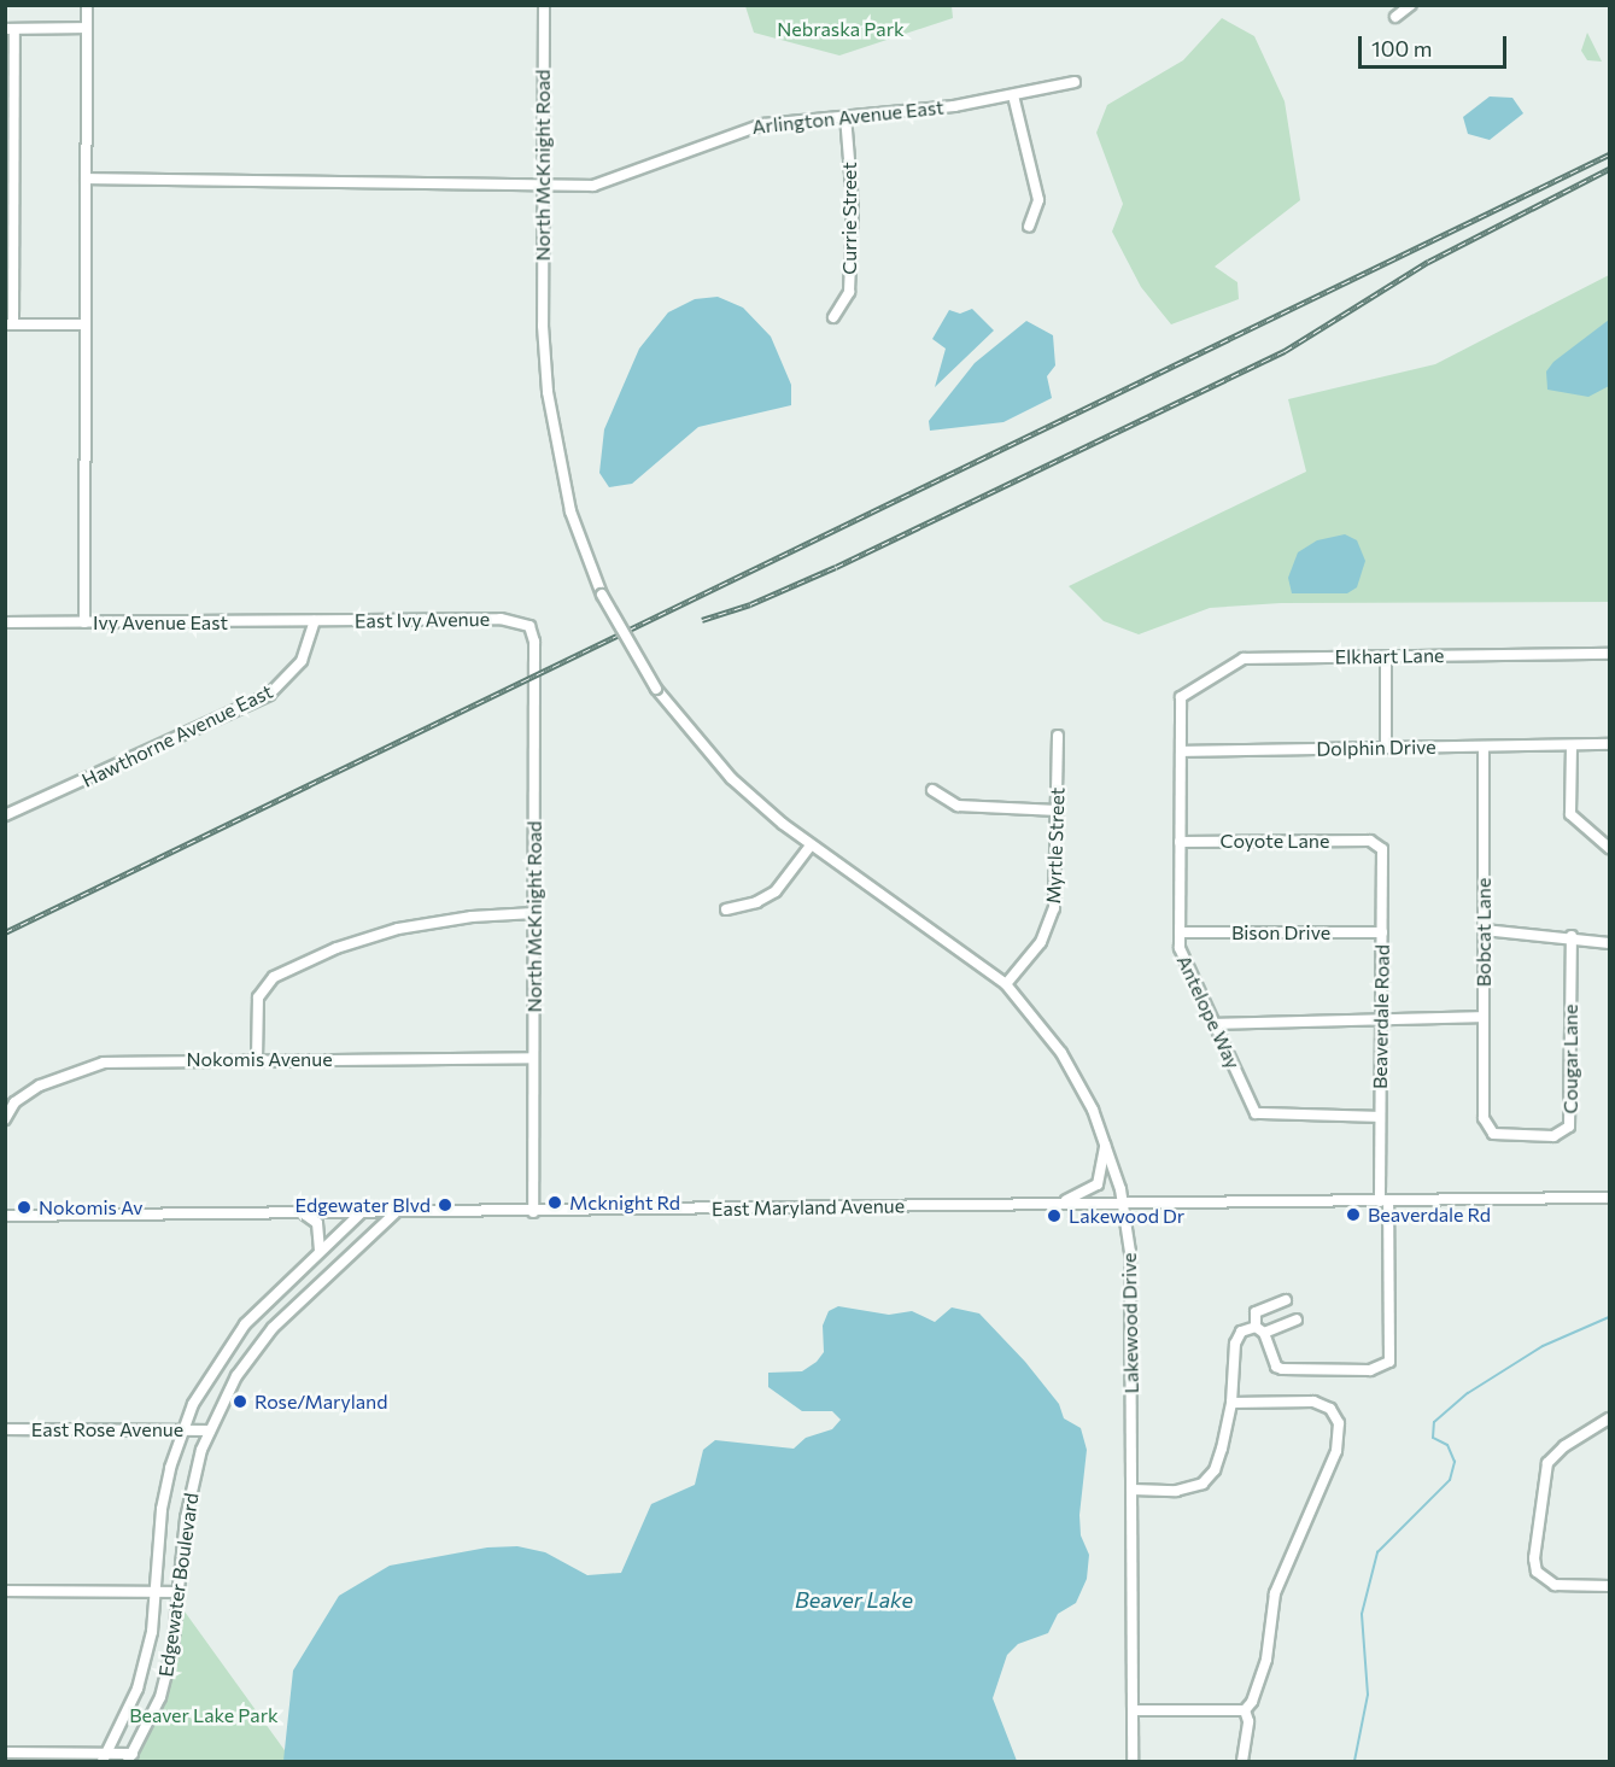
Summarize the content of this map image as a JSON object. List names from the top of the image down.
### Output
{
  "streets": {
    "street": [
      "Arlington Avenue East",
      "North McKnight Road",
      "Currie Street",
      "East Ivy Avenue",
      "Ivy Avenue East",
      "Elkhart Lane",
      "Hawthorne Avenue East",
      "Dolphin Drive",
      "Coyote Lane",
      "Myrtle Street",
      "Bison Drive",
      "Bobcat Lane",
      "Antelope Way",
      "Beaverdale Road",
      "Nokomis Avenue",
      "Cougar Lane",
      "East Maryland Avenue",
      "Lakewood Drive",
      "East Rose Avenue",
      "Edgewater Boulevard"
    ]
  },
  "crossings": [
    ["Arlington Avenue East", "North McKnight Road"],
    ["Arlington Avenue East", "Currie Street"],
    ["North McKnight Road", "East Ivy Avenue"],
    ["North McKnight Road", "Nokomis Avenue"],
    ["North McKnight Road", "East Maryland Avenue"],
    ["North McKnight Road", "Lakewood Drive"],
    ["East Ivy Avenue", "Ivy Avenue East"],
    ["East Ivy Avenue", "Hawthorne Avenue East"],
    ["Ivy Avenue East", "Hawthorne Avenue East"],
    ["Elkhart Lane", "Antelope Way"],
    ["Dolphin Drive", "Bobcat Lane"],
    ["Dolphin Drive", "Antelope Way"],
    ["Coyote Lane", "Antelope Way"],
    ["Coyote Lane", "Beaverdale Road"],
    ["Myrtle Street", "Lakewood Drive"],
    ["Bison Drive", "Antelope Way"],
    ["Bison Drive", "Beaverdale Road"],
    ["Bobcat Lane", "Cougar Lane"],
    ["Antelope Way", "Beaverdale Road"],
    ["Beaverdale Road", "East Maryland Avenue"],
    ["East Maryland Avenue", "Lakewood Drive"],
    ["East Maryland Avenue", "Edgewater Boulevard"],
    ["East Rose Avenue", "Edgewater Boulevard"]
  ],
  "water": ["Beaver Lake"],
  "parks": ["Nebraska Park", "Beaver Lake Park"],
  "places": [
    "Mcknight Rd",
    "Edgewater Blvd",
    "Nokomis Av",
    "Beaverdale Rd",
    "Lakewood Dr",
    "Rose/Maryland"
  ],
  "scale_bar": "100 m"
}
